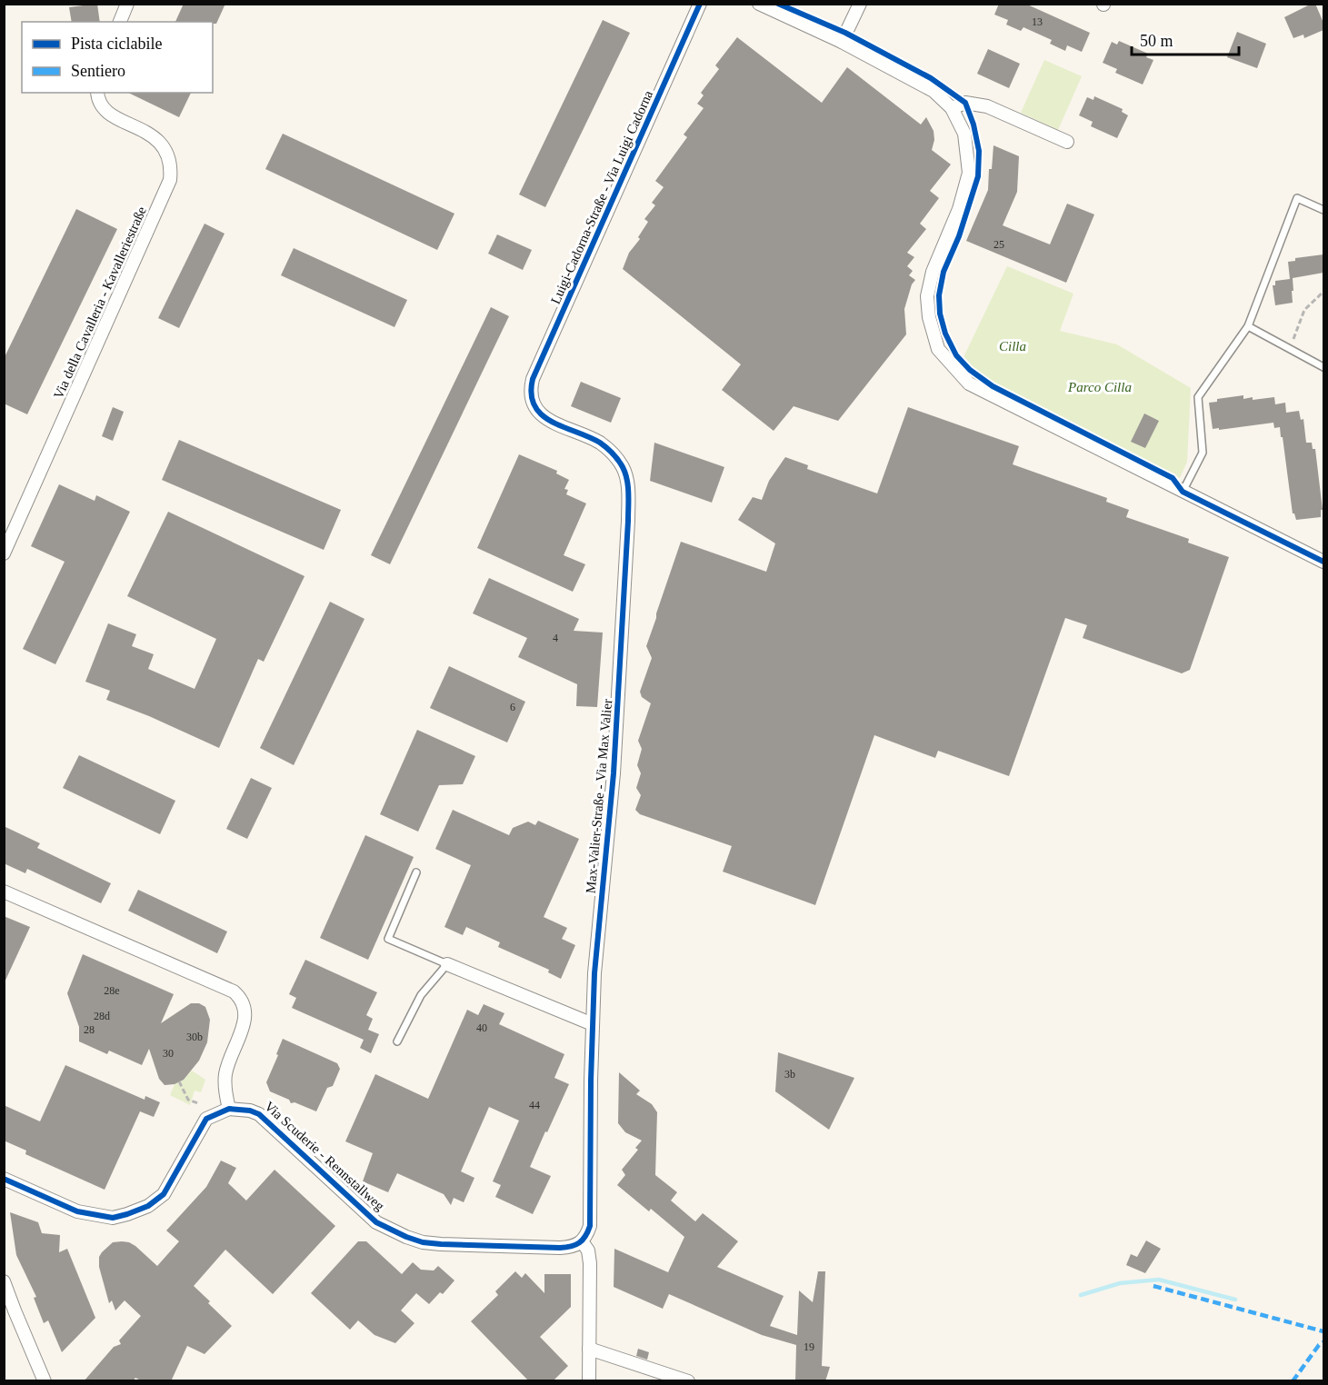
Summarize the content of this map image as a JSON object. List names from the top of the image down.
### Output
{
  "streets": {
    "street": [
      "Luigi-Cadorna-Straße - Via Luigi Cadorna",
      "Via della Cavalleria - Kavalleriestraße",
      "Max-Valier-Straße - Via Max Valier",
      "Via Scuderie - Rennstallweg"
    ]
  },
  "crossings": [
    ["Luigi-Cadorna-Straße - Via Luigi Cadorna", "Max-Valier-Straße - Via Max Valier"],
    ["Max-Valier-Straße - Via Max Valier", "Via Scuderie - Rennstallweg"]
  ],
  "parks": ["Cilla", "Parco Cilla"],
  "house_numbers": [
    "13",
    "25",
    "4",
    "6",
    "28e",
    "28d",
    "40",
    "28",
    "30b",
    "30",
    "3b",
    "44",
    "19"
  ],
  "legend": ["Pista ciclabile", "Sentiero"],
  "scale_bar": "50 m"
}
